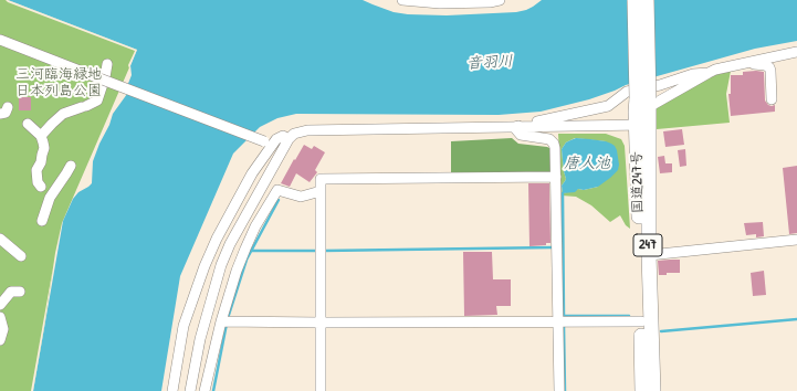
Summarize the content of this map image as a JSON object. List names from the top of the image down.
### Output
{
  "streets": {
    "highway": ["国道247号", "247"]
  },
  "water": ["音羽川", "唐人池"],
  "parks": ["三河臨海緑地 日本列島公園"]
}
